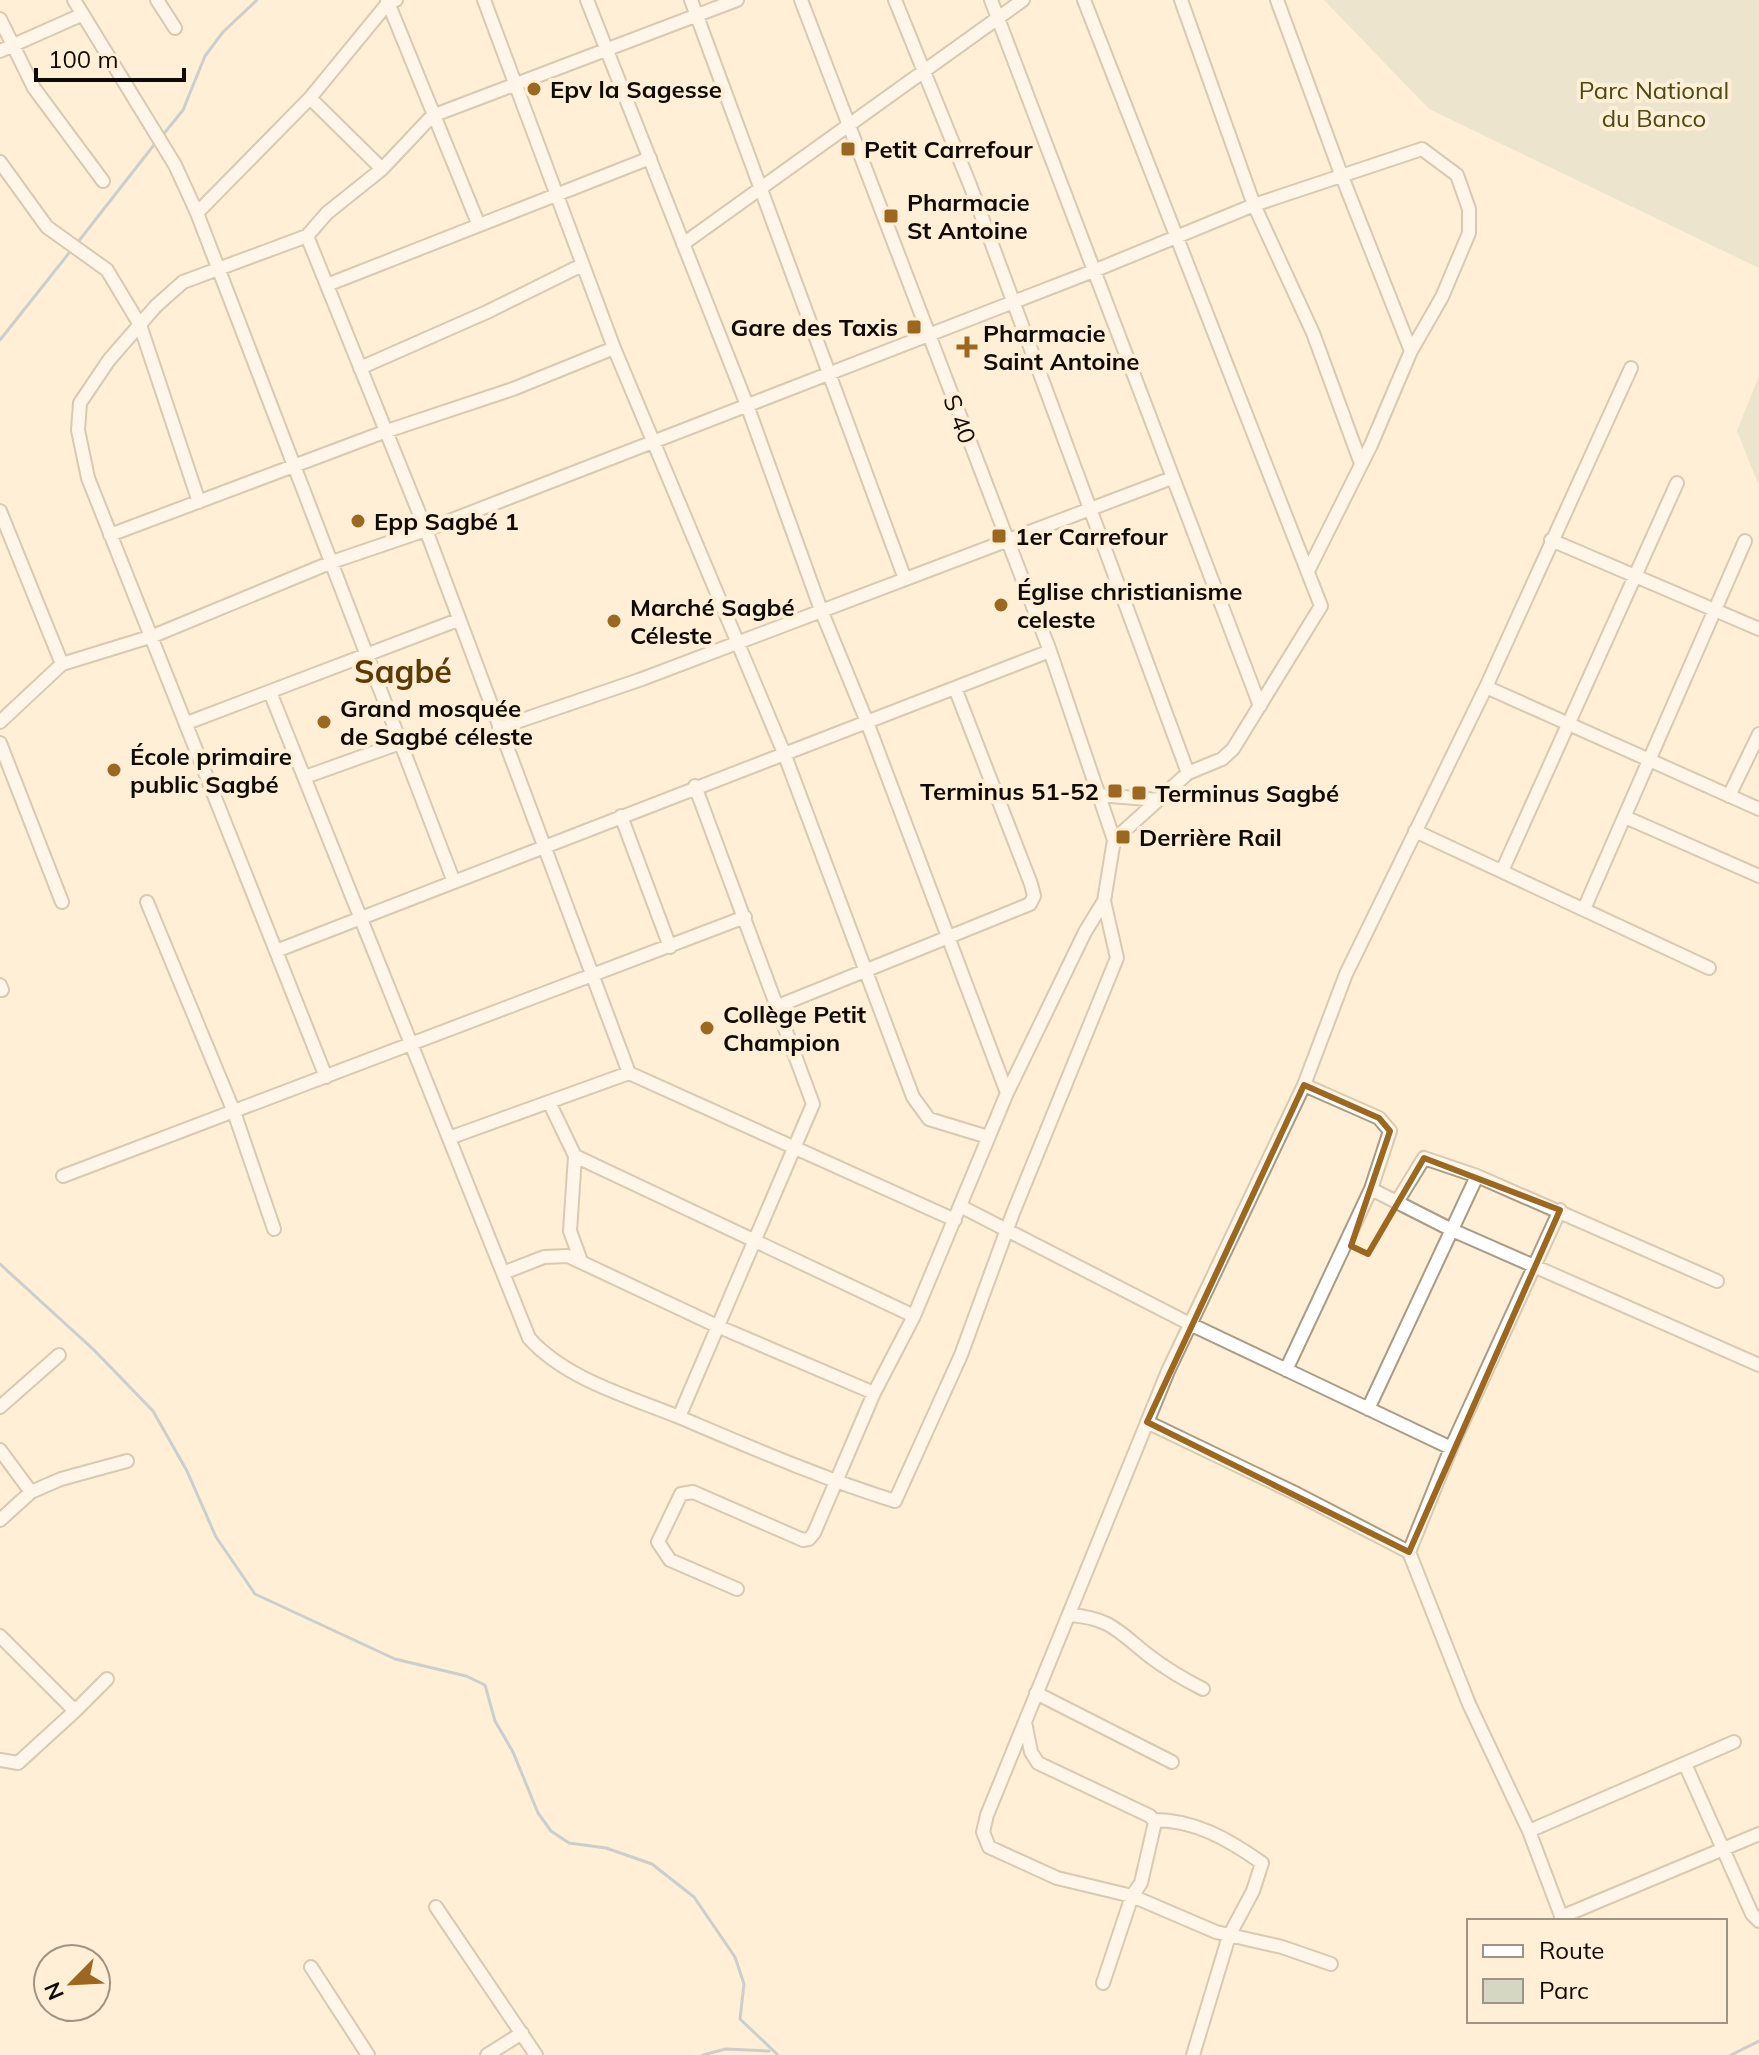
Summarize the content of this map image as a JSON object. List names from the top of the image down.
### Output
{
  "streets": {
    "street": ["S 40"]
  },
  "districts": ["Sagbé"],
  "parks": ["Parc National du Banco"],
  "places": {
    "other": [
      "Epv la Sagesse",
      "Epp Sagbé 1",
      "Église christianisme celeste",
      "Marché Sagbé Céleste",
      "Grand mosquée de Sagbé céleste",
      "École primaire public Sagbé",
      "Collège Petit Champion"
    ],
    "transit": [
      "Petit Carrefour",
      "Pharmacie St Antoine",
      "Gare des Taxis",
      "1er Carrefour",
      "Terminus 51-52",
      "Terminus Sagbé",
      "Derrière Rail"
    ],
    "health": ["Pharmacie Saint Antoine"]
  },
  "legend": ["Route", "Parc"],
  "scale_bar": "100 m",
  "north": "bottom left"
}
